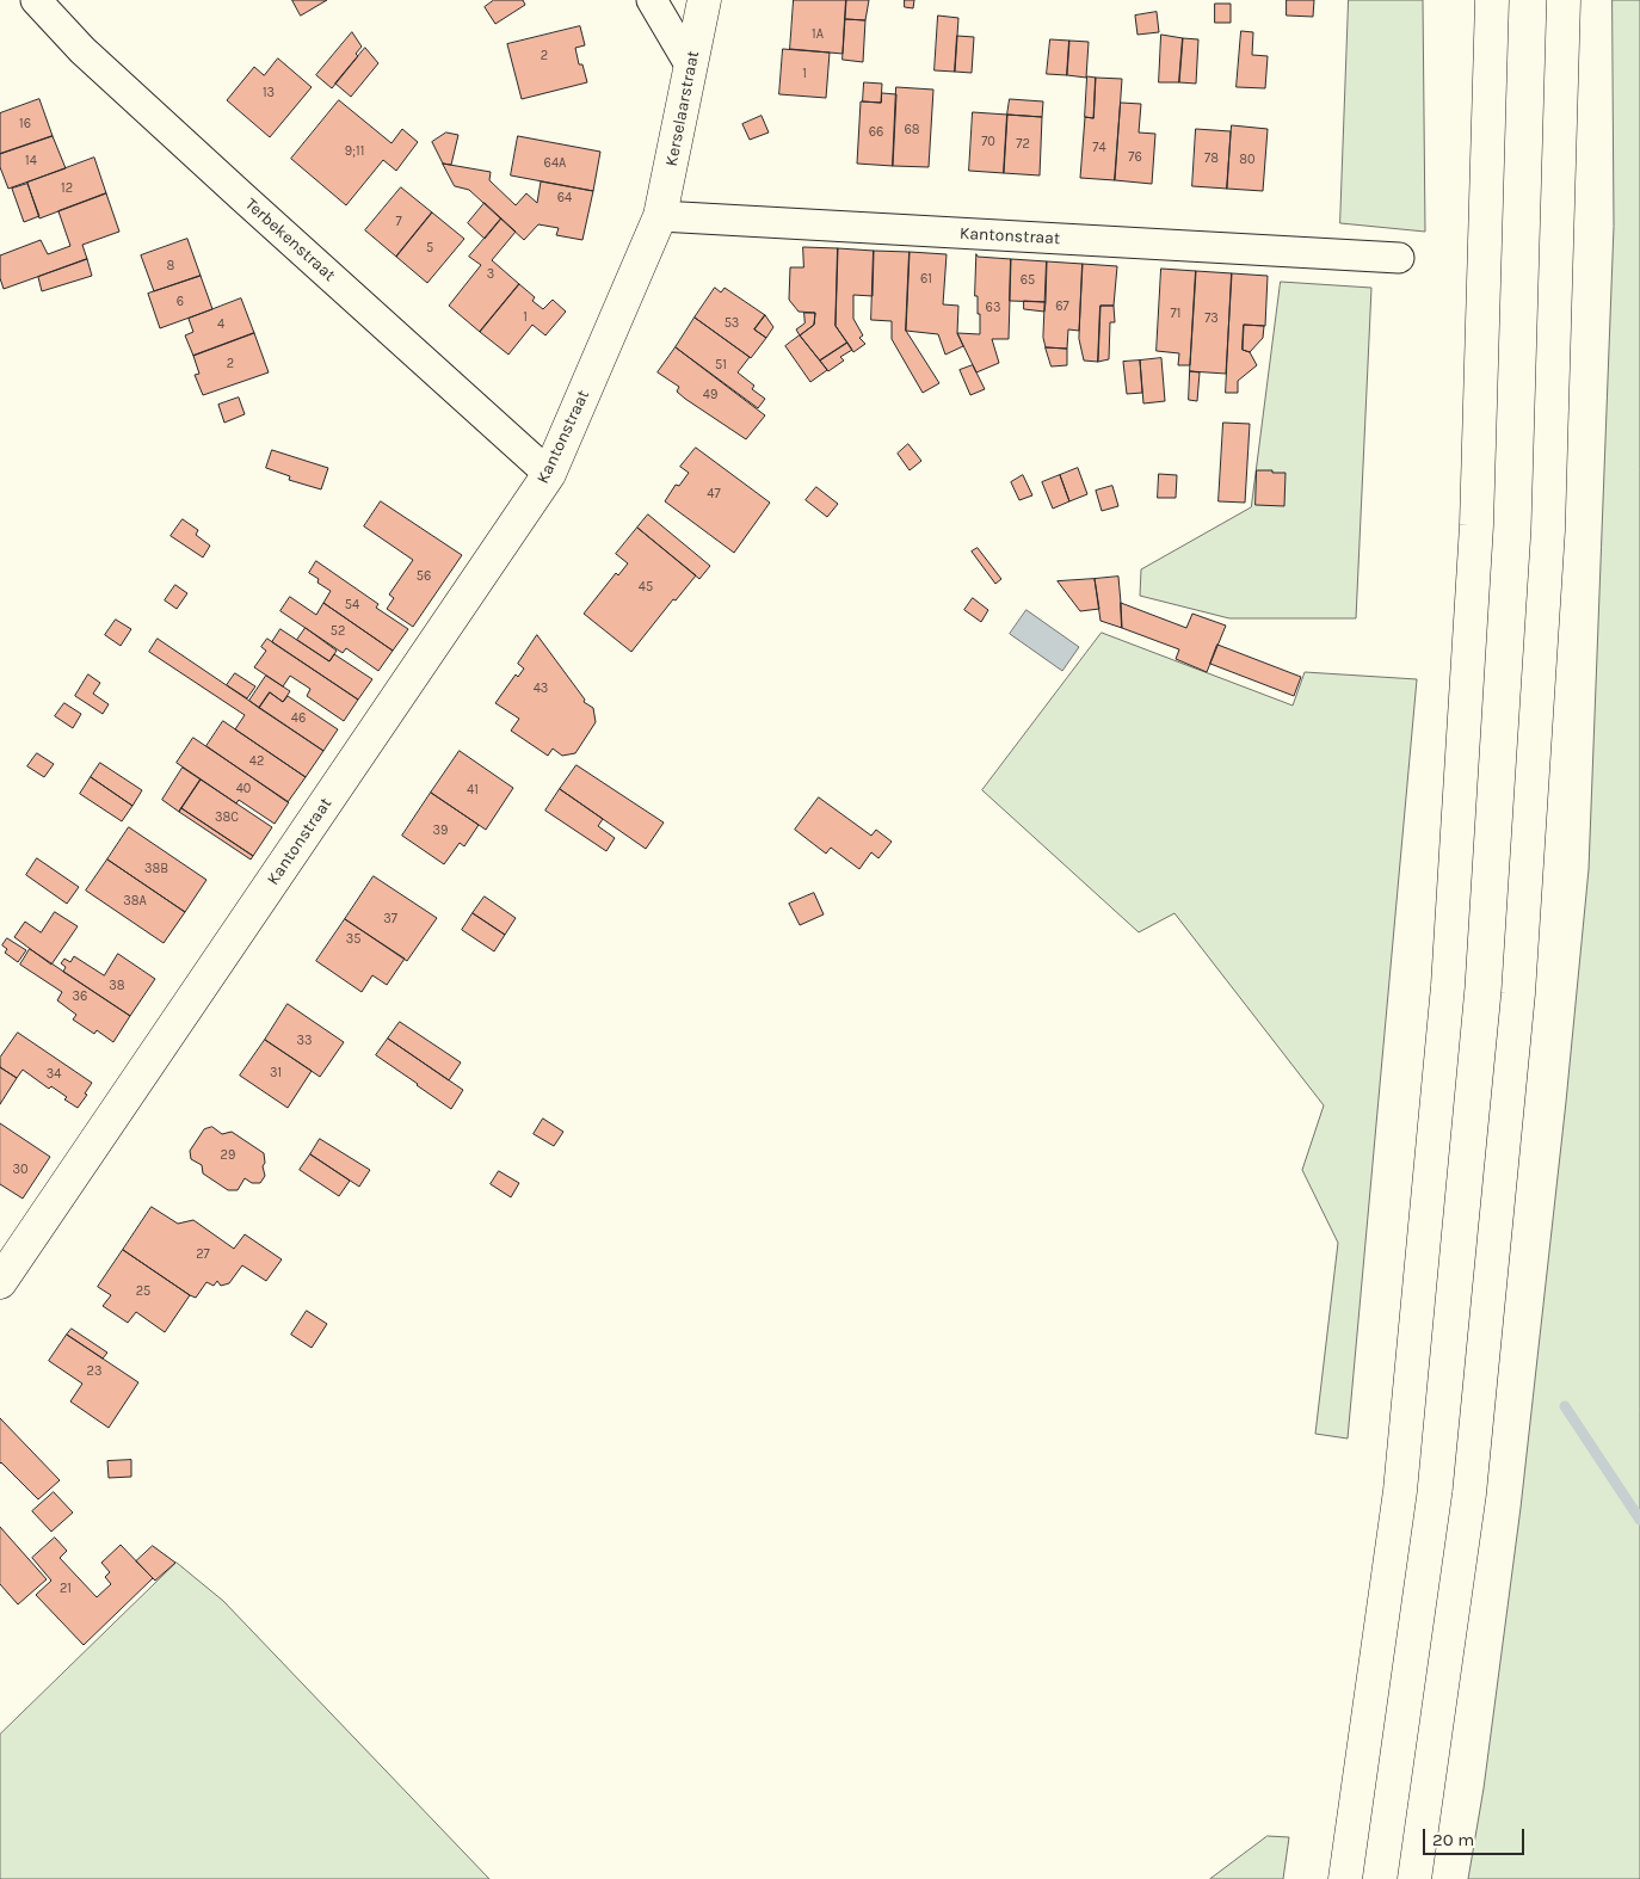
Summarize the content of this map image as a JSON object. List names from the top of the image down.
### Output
{
  "streets": {
    "main road": ["Kerselaarstraat", "Kantonstraat"],
    "street": ["Terbekenstraat"]
  },
  "crossings": [
    ["Kerselaarstraat", "Kantonstraat"],
    ["Kantonstraat", "Terbekenstraat"]
  ],
  "house_numbers": [
    "1A",
    "2",
    "1",
    "13",
    "16",
    "68",
    "66",
    "70",
    "72",
    "74",
    "9;11",
    "76",
    "78",
    "80",
    "14",
    "64A",
    "12",
    "64",
    "7",
    "5",
    "8",
    "3",
    "61",
    "65",
    "6",
    "67",
    "63",
    "71",
    "1",
    "73",
    "53",
    "4",
    "2",
    "51",
    "49",
    "47",
    "56",
    "45",
    "54",
    "52",
    "43",
    "46",
    "42",
    "40",
    "41",
    "38C",
    "39",
    "38B",
    "38A",
    "37",
    "35",
    "38",
    "36",
    "33",
    "31",
    "34",
    "29",
    "30",
    "27",
    "25",
    "23",
    "21"
  ],
  "scale_bar": "20 m"
}
